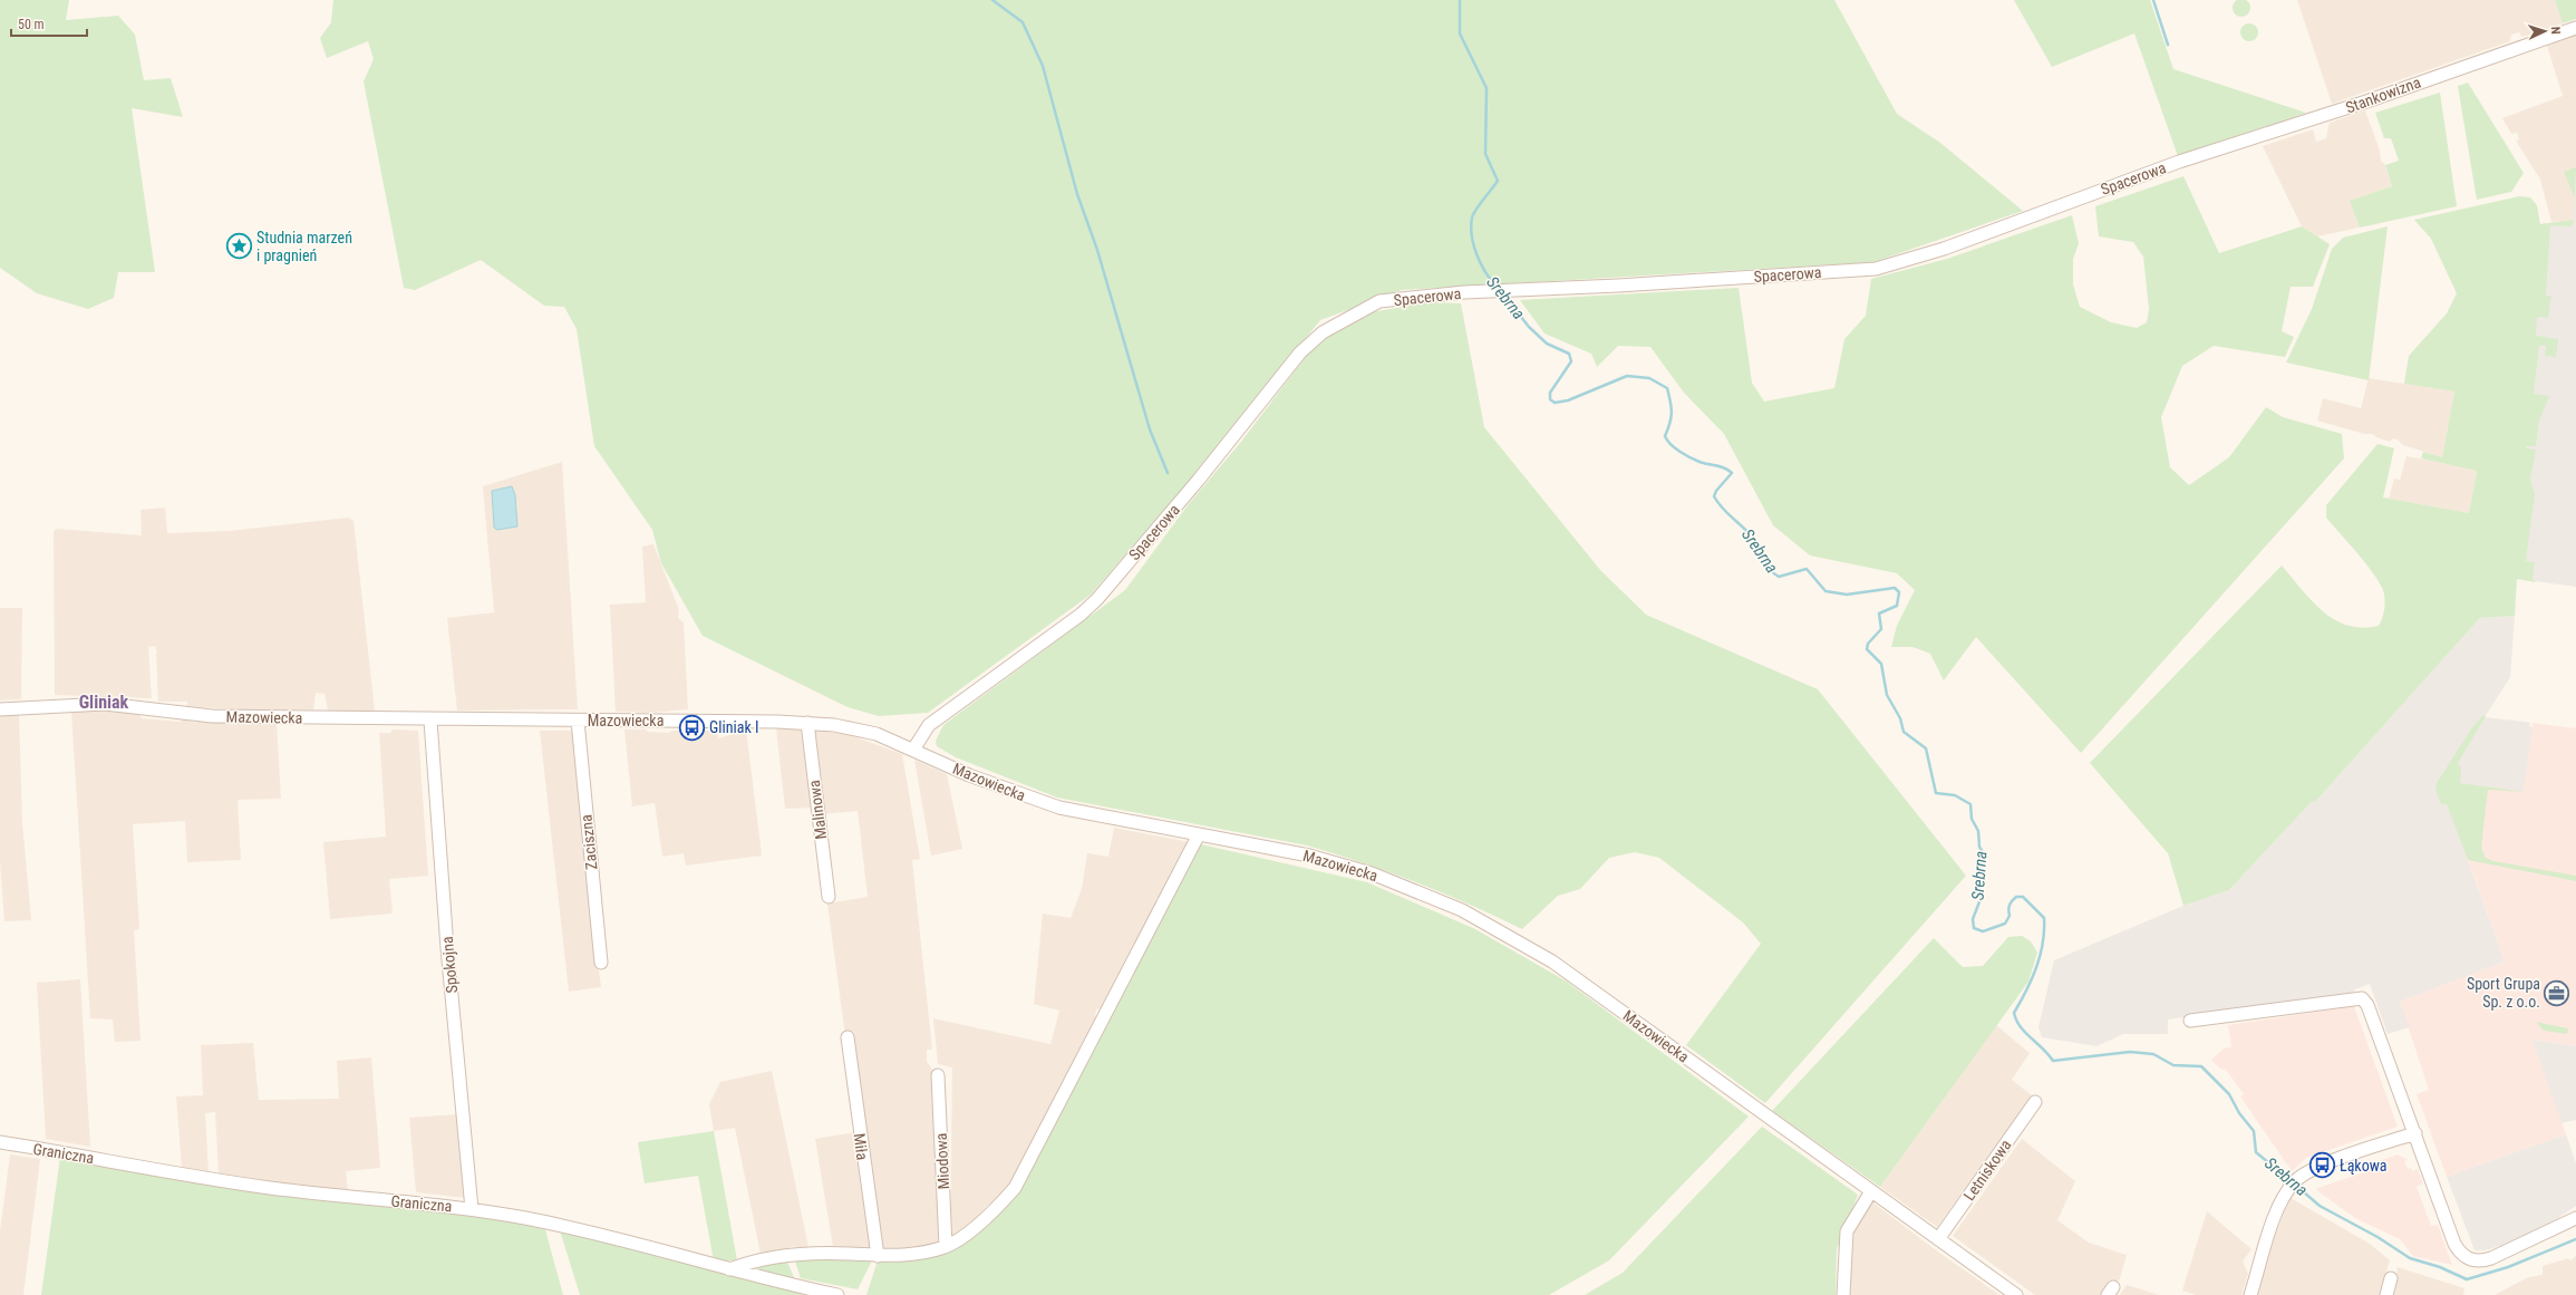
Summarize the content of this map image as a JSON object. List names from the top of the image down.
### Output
{
  "streets": {
    "street": [
      "Stankowizna",
      "Spacerowa",
      "Mazowiecka",
      "Malinowa",
      "Zaciszna",
      "Spokojna",
      "Miła",
      "Graniczna",
      "Miodowa",
      "Letniskowa"
    ]
  },
  "crossings": [
    ["Stankowizna", "Spacerowa"],
    ["Spacerowa", "Mazowiecka"],
    ["Mazowiecka", "Malinowa"],
    ["Mazowiecka", "Zaciszna"],
    ["Mazowiecka", "Spokojna"],
    ["Mazowiecka", "Letniskowa"],
    ["Spokojna", "Graniczna"]
  ],
  "districts": ["Gliniak"],
  "water": ["Srebrna"],
  "places": {
    "place": ["Studnia marzeń i pragnień"],
    "bus stop": ["Gliniak I", "Łąkowa"],
    "office": ["Sport Grupa Sp. z o.o."]
  },
  "scale_bar": "50 m",
  "north": "right"
}
